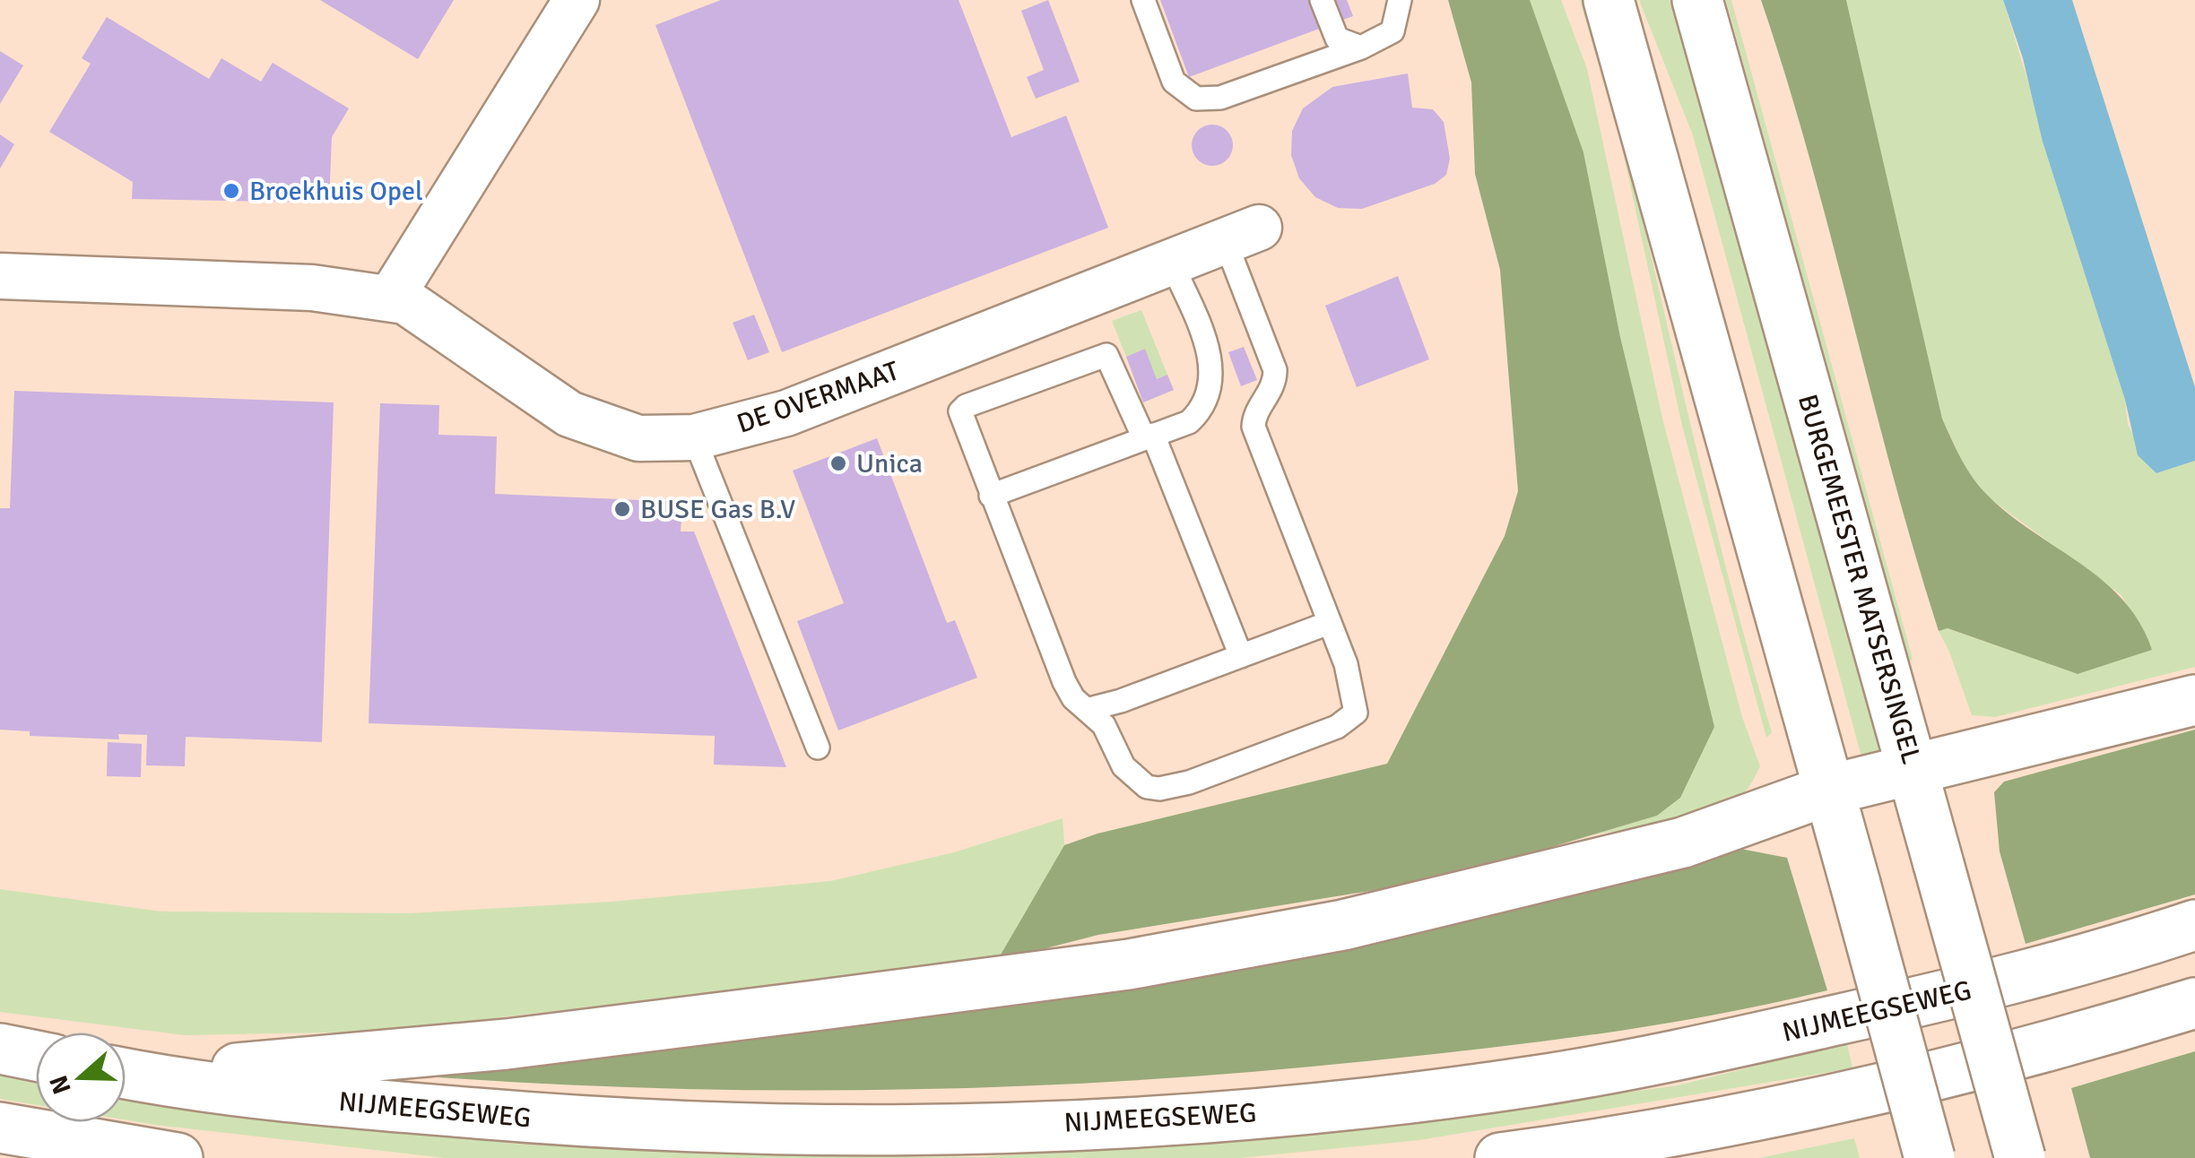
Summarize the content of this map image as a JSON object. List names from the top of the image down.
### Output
{
  "streets": {
    "main road": ["BURGEMEESTER MATSERSINGEL", "NIJMEEGSEWEG"],
    "street": ["DE OVERMAAT"]
  },
  "places": ["Broekhuis Opel", "Unica", "BUSE Gas B.V"],
  "north": "left"
}
